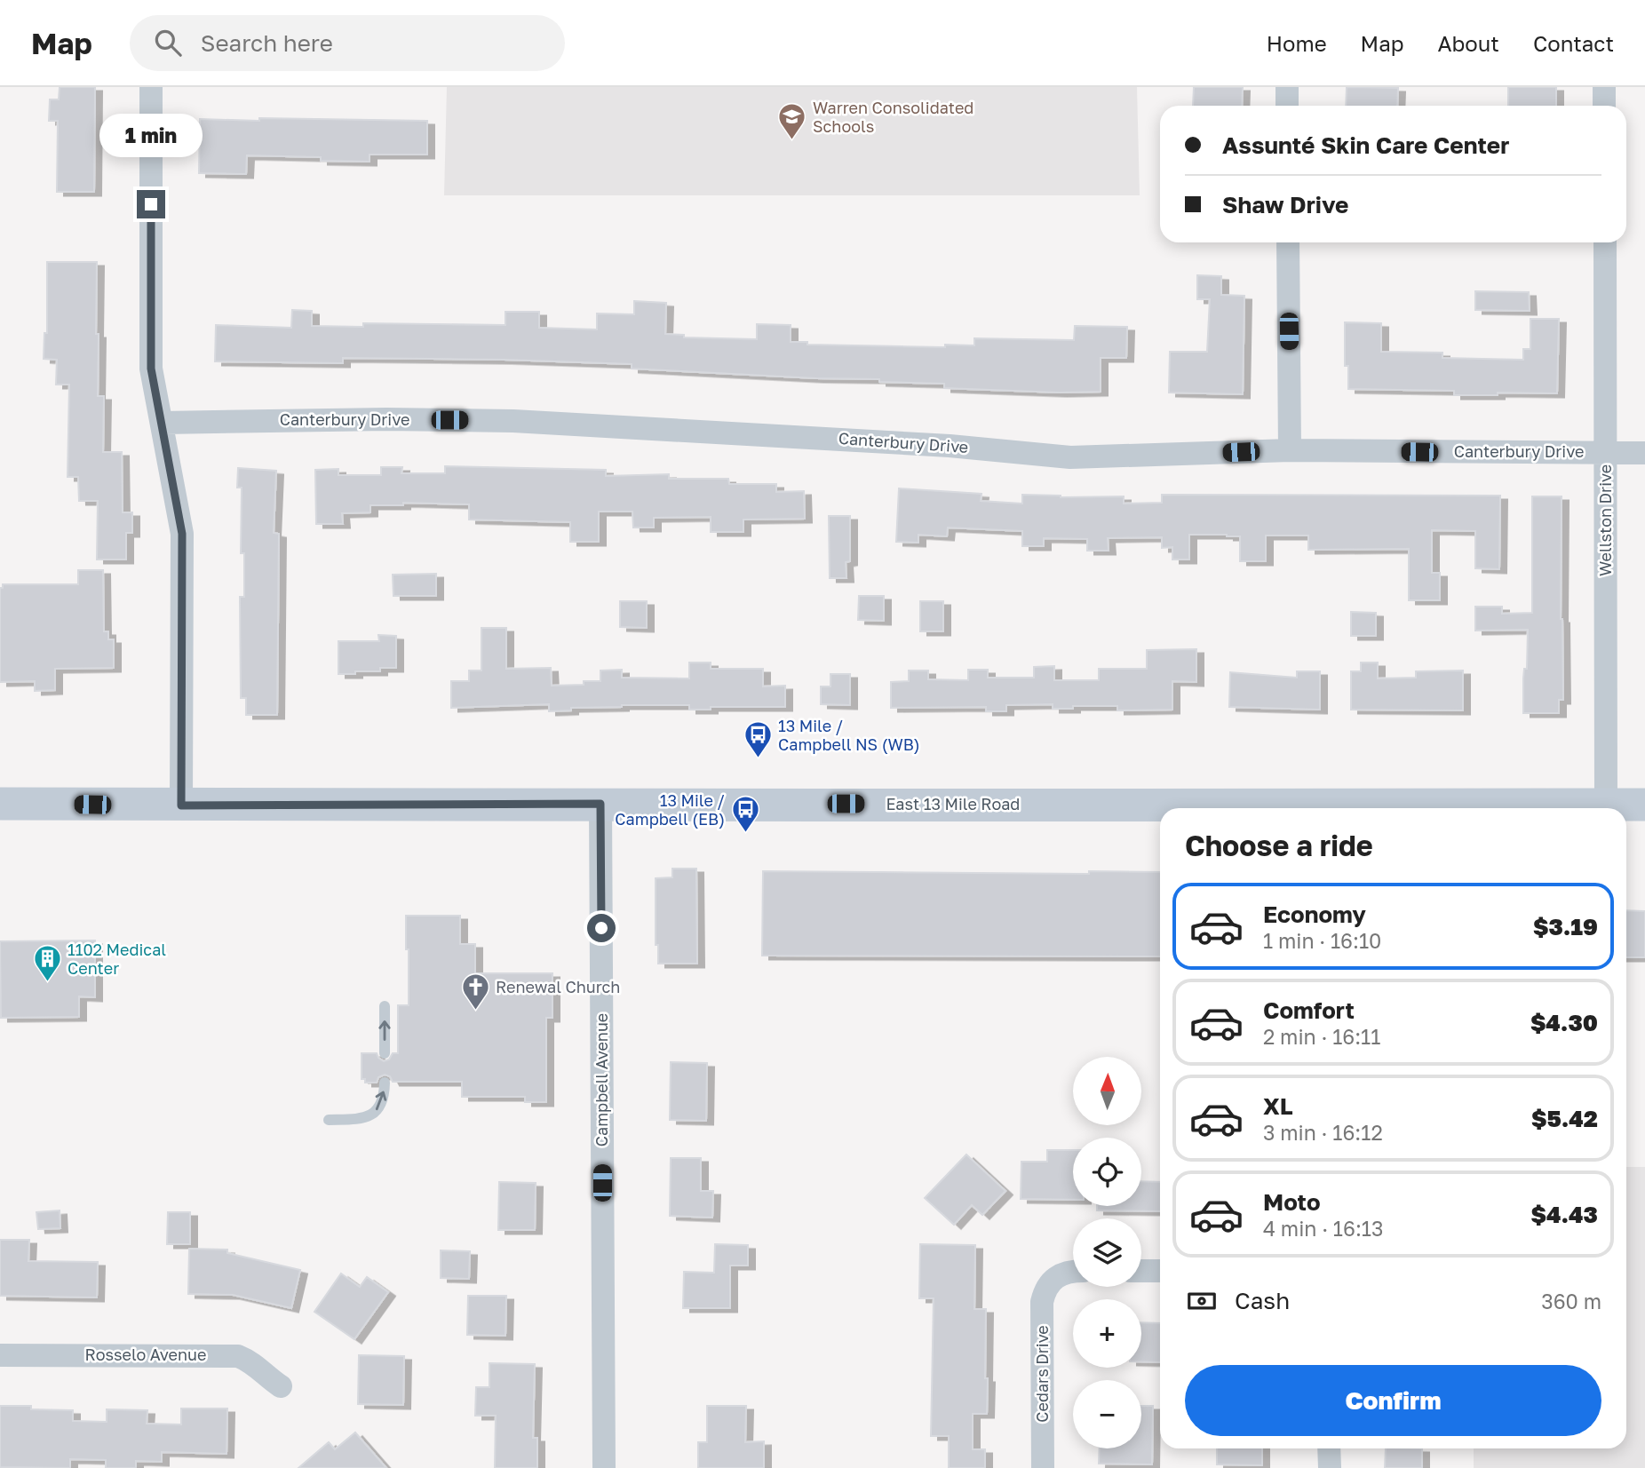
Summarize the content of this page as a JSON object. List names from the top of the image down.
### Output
{
  "streets": {
    "main road": ["East 13 Mile Road"],
    "street": [
      "Canterbury Drive",
      "Wellston Drive",
      "Campbell Avenue",
      "Rosselo Avenue",
      "Cedars Drive"
    ]
  },
  "crossings": [
    ["Canterbury Drive", "Wellston Drive"],
    ["Wellston Drive", "East 13 Mile Road"],
    ["East 13 Mile Road", "Campbell Avenue"]
  ],
  "places": {
    "school or university": ["Warren Consolidated Schools"],
    "bus stop": ["13 Mile / Campbell NS (WB)", "13 Mile / Campbell (EB)"],
    "building": ["1102 Medical Center"],
    "church": ["Renewal Church"]
  },
  "north": "top",
  "page": {
    "header": "Map",
    "search": "Search here",
    "nav": [
      "Home",
      "Map",
      "About",
      "Contact"
    ],
    "banner": ["Assunté Skin Care Center", "Shaw Drive"],
    "bubble": "1 min",
    "heading": "Choose a ride",
    "list": [
      {
        "name": "Economy",
        "note": "1 min · 16:10",
        "value": "$3.19"
      },
      {
        "name": "Comfort",
        "note": "2 min · 16:11",
        "value": "$4.30"
      },
      {
        "name": "XL",
        "note": "3 min · 16:12",
        "value": "$5.42"
      },
      {
        "name": "Moto",
        "note": "4 min · 16:13",
        "value": "$4.43"
      }
    ],
    "map_buttons": ["+", "−"],
    "pay": ["Cash", "360 m"],
    "buttons": "Confirm"
  }
}
